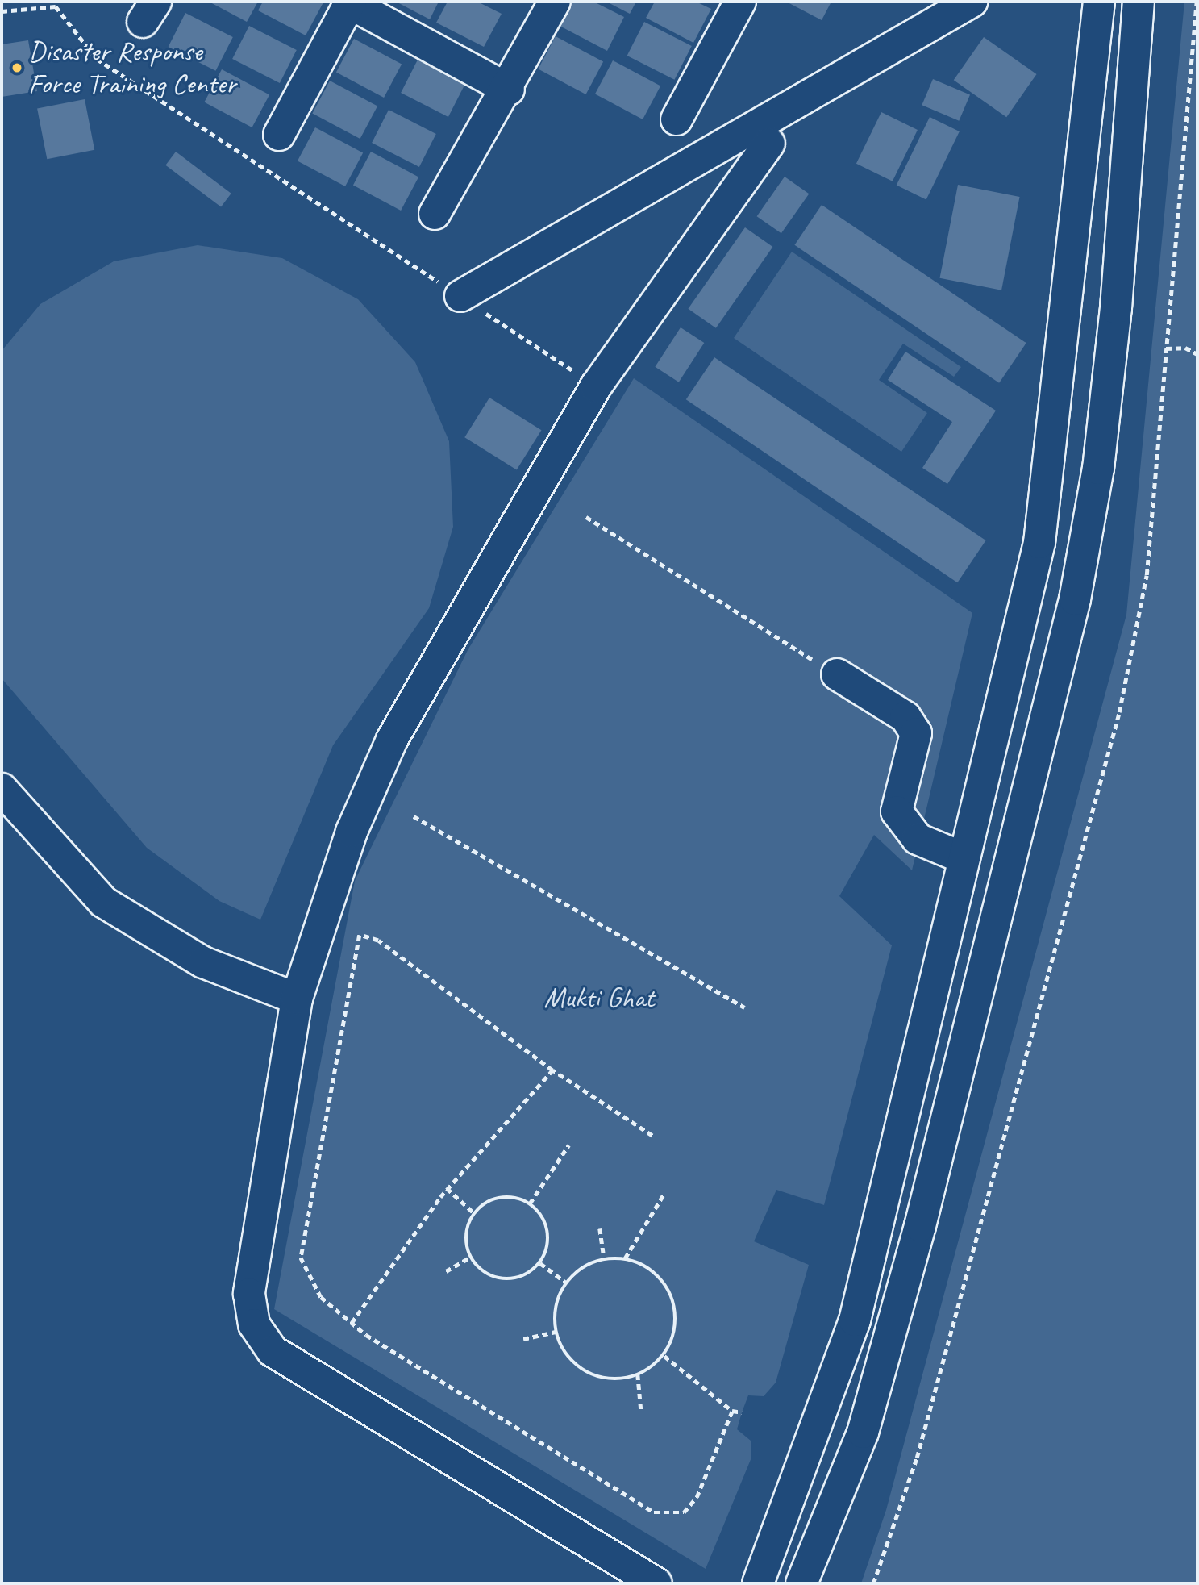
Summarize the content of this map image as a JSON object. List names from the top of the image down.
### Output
{
  "parks": ["Mukti Ghat"],
  "places": ["Disaster Response Force Training Center"]
}
